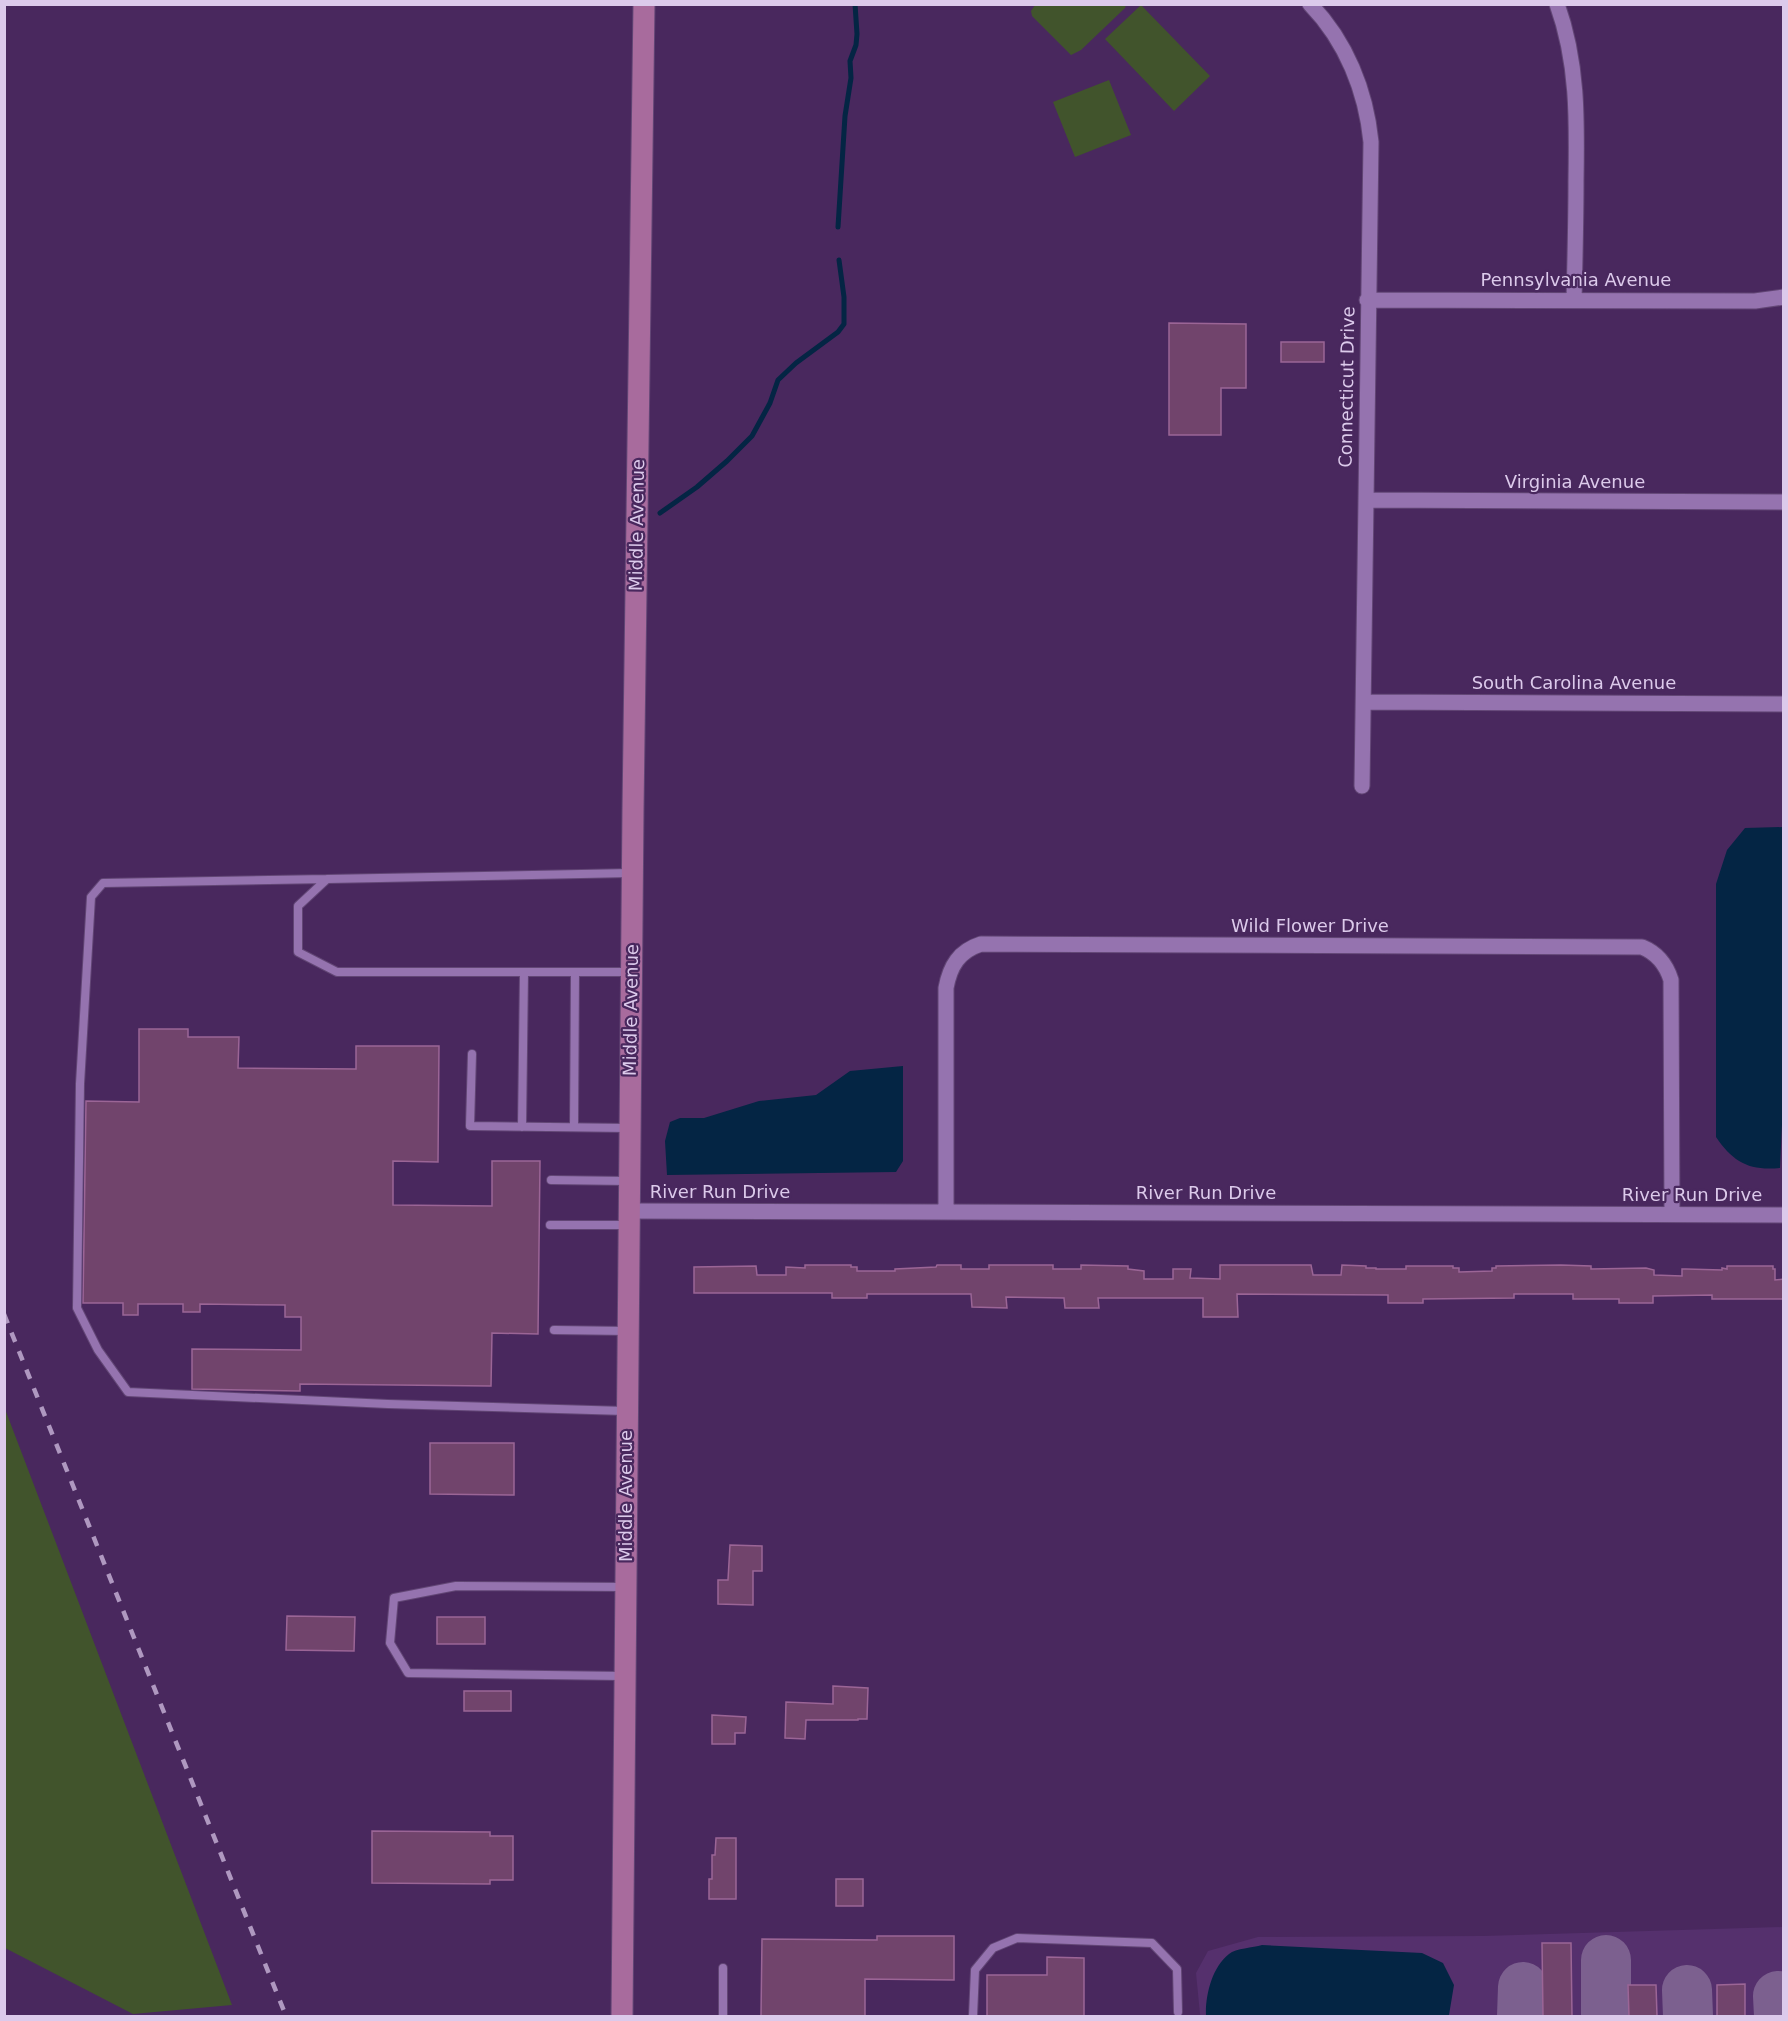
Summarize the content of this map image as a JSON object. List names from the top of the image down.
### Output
{
  "streets": {
    "street": [
      "Pennsylvania Avenue",
      "Connecticut Drive",
      "Virginia Avenue",
      "Middle Avenue",
      "South Carolina Avenue",
      "Wild Flower Drive",
      "River Run Drive"
    ]
  },
  "crossings": [
    ["Pennsylvania Avenue", "Connecticut Drive"],
    ["Connecticut Drive", "Virginia Avenue"],
    ["Connecticut Drive", "South Carolina Avenue"],
    ["Middle Avenue", "River Run Drive"],
    ["Wild Flower Drive", "River Run Drive"]
  ]
}
